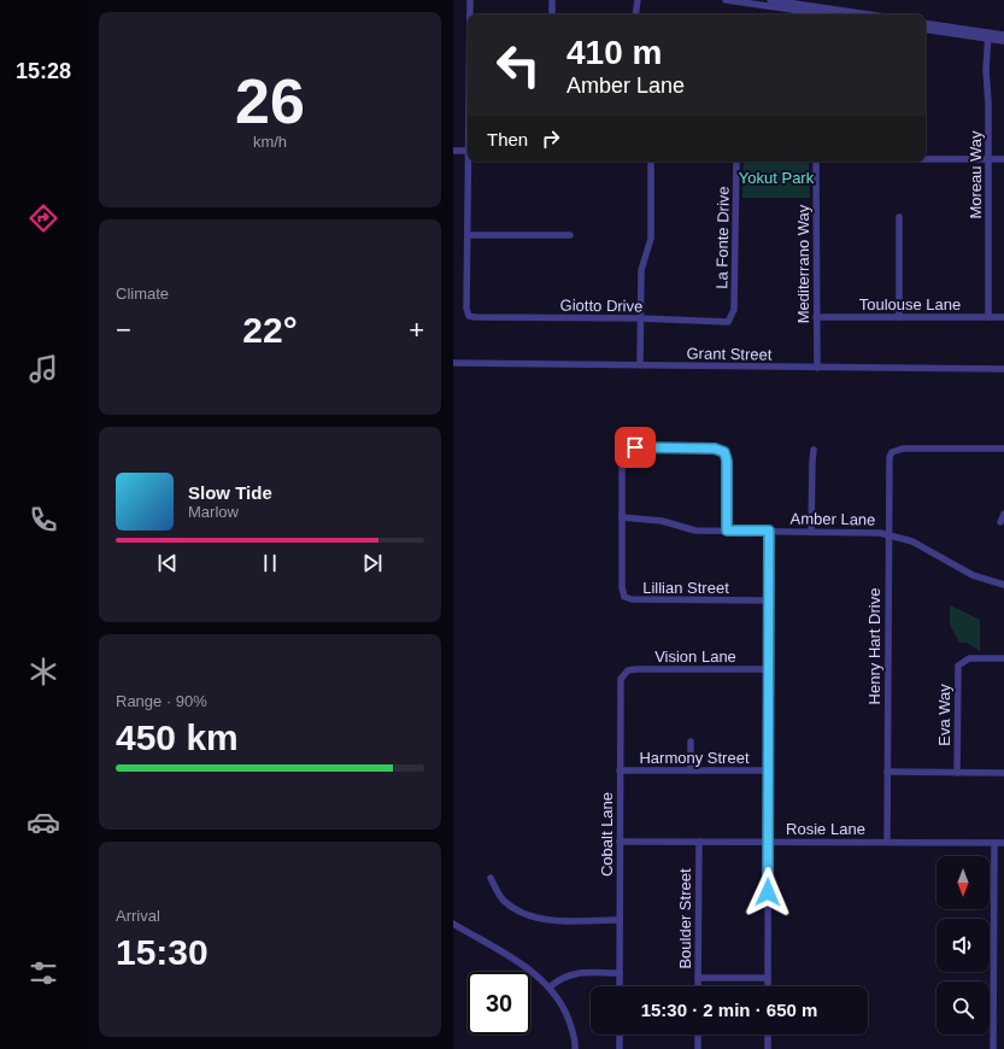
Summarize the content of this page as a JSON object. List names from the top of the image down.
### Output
{
  "streets": {
    "street": [
      "Moreau Way",
      "La Fonte Drive",
      "Mediterrano Way",
      "Toulouse Lane",
      "Giotto Drive",
      "Grant Street",
      "Amber Lane",
      "Lillian Street",
      "Henry Hart Drive",
      "Vision Lane",
      "Eva Way",
      "Harmony Street",
      "Rosie Lane",
      "Cobalt Lane",
      "Boulder Street"
    ]
  },
  "crossings": [
    ["Moreau Way", "Toulouse Lane"],
    ["La Fonte Drive", "Giotto Drive"],
    ["Mediterrano Way", "Toulouse Lane"],
    ["Mediterrano Way", "Grant Street"],
    ["Amber Lane", "Lillian Street"],
    ["Amber Lane", "Henry Hart Drive"],
    ["Henry Hart Drive", "Rosie Lane"],
    ["Vision Lane", "Cobalt Lane"],
    ["Harmony Street", "Cobalt Lane"],
    ["Rosie Lane", "Cobalt Lane"],
    ["Rosie Lane", "Boulder Street"]
  ],
  "parks": ["Yokut Park"],
  "north": "bottom",
  "page": {
    "tabs": "15:28",
    "tile": [
      ["26", "km/h"],
      "Climate",
      ["Range · 90%", "450 km"],
      ["Arrival", "15:30"]
    ],
    "turn": ["410 m", "Amber Lane"],
    "then": "Then",
    "heat": ["−", "22°", "+"],
    "song": ["Slow Tide", "Marlow"],
    "limit": "30",
    "trip": "15:30 · 2 min · 650 m"
  }
}
